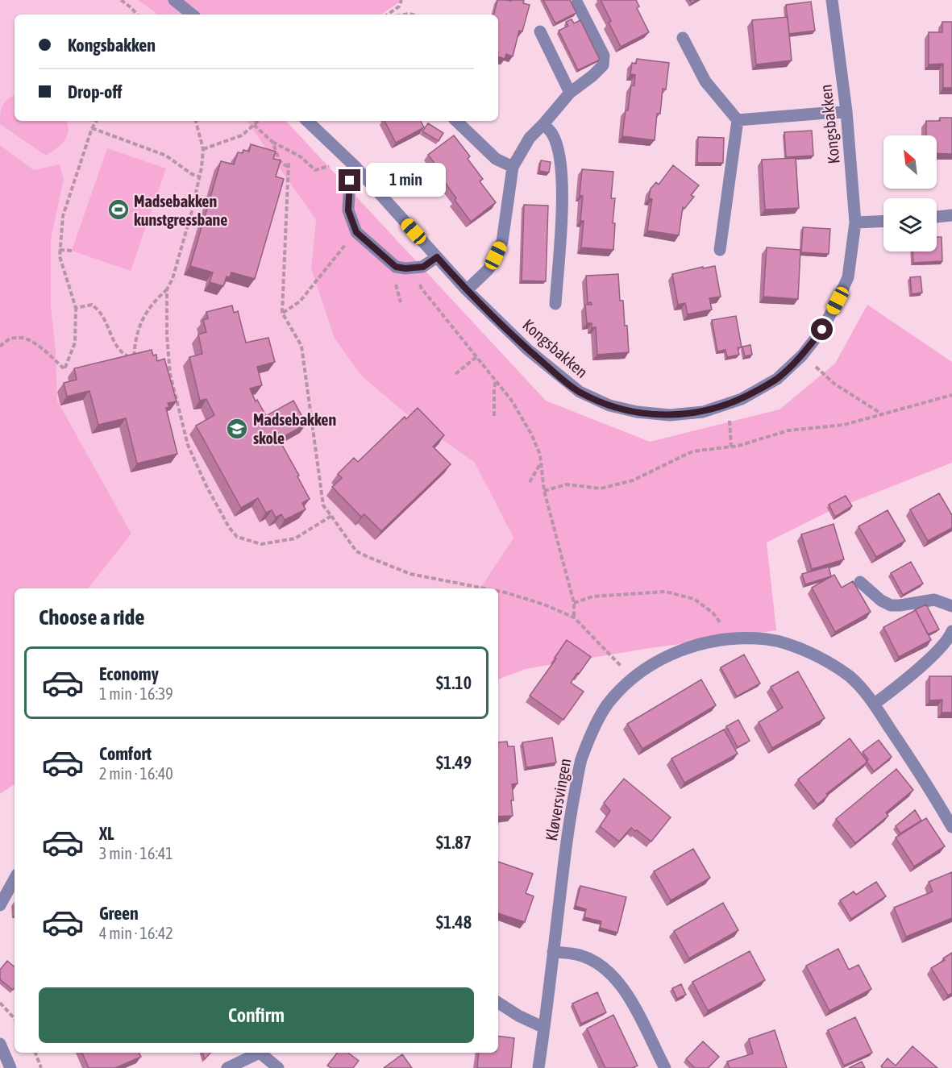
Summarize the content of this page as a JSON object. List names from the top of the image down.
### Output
{
  "streets": {
    "street": ["Kongsbakken", "Kløversvingen"]
  },
  "places": {
    "sports": ["Madsebakken kunstgressbane"],
    "school or university": ["Madsebakken skole"]
  },
  "north": "top left",
  "page": {
    "banner": ["Kongsbakken", "Drop-off"],
    "bubble": "1 min",
    "heading": "Choose a ride",
    "list": [
      {
        "name": "Economy",
        "note": "1 min · 16:39",
        "value": "$1.10"
      },
      {
        "name": "Comfort",
        "note": "2 min · 16:40",
        "value": "$1.49"
      },
      {
        "name": "XL",
        "note": "3 min · 16:41",
        "value": "$1.87"
      },
      {
        "name": "Green",
        "note": "4 min · 16:42",
        "value": "$1.48"
      }
    ],
    "buttons": "Confirm"
  }
}
